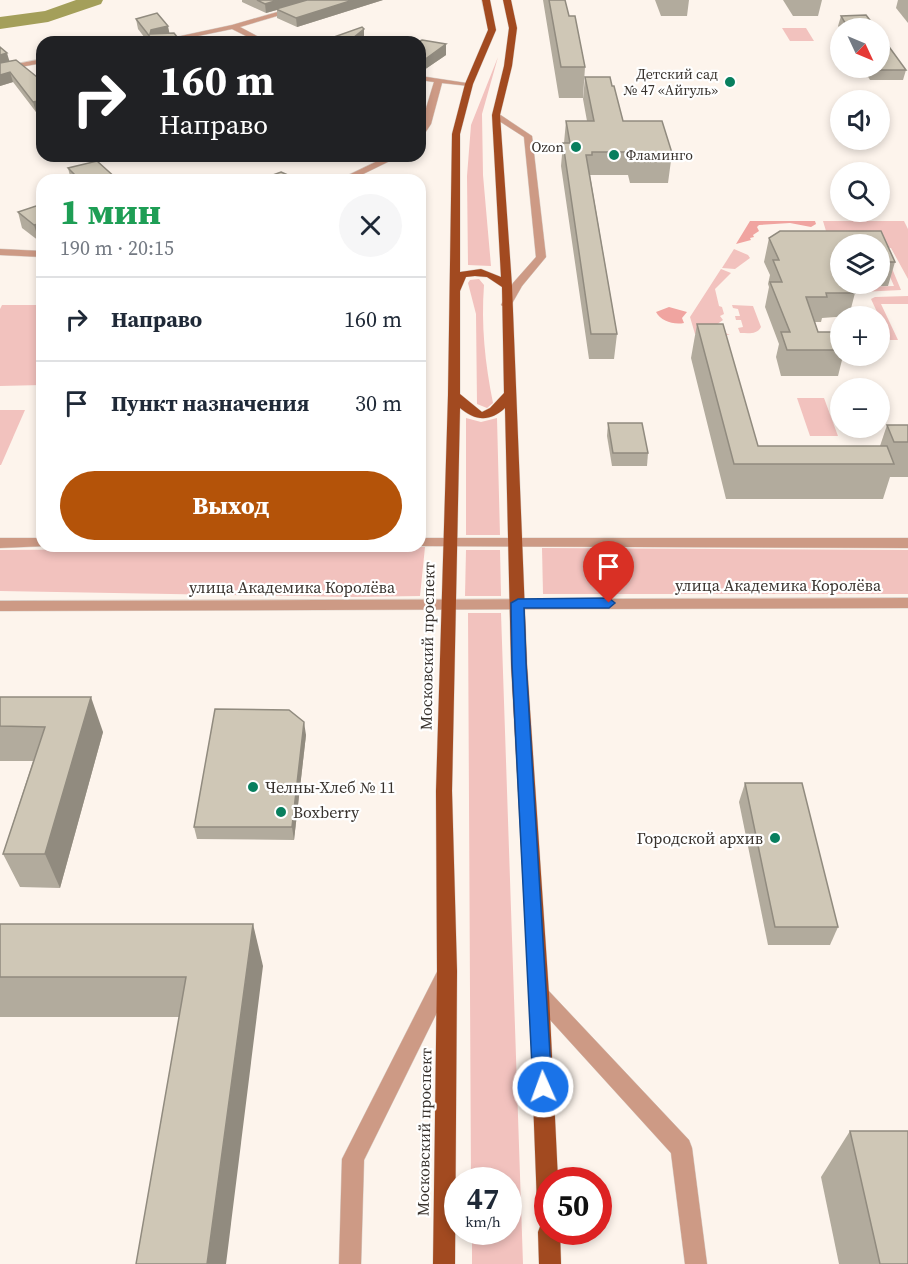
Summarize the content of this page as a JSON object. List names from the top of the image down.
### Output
{
  "streets": {
    "main road": ["Московский проспект"],
    "street": ["улица Академика Королёва"]
  },
  "crossings": [
    ["улица Академика Королёва", "Московский проспект"]
  ],
  "places": [
    "Детский сад № 47 «Айгуль»",
    "Ozon",
    "Фламинго",
    "Челны-Хлеб № 11",
    "Boxberry",
    "Городской архив"
  ],
  "north": "bottom right",
  "page": {
    "map_buttons": ["+", "−"],
    "turn": ["160 m", "Направо"],
    "heading": ["1 мин", "190 m · 20:15"],
    "list": [
      {
        "name": "Направо",
        "value": "160 m"
      },
      {
        "name": "Пункт назначения",
        "value": "30 m"
      }
    ],
    "buttons": "Выход",
    "speed": "47 km/h",
    "limit": "50"
  }
}
